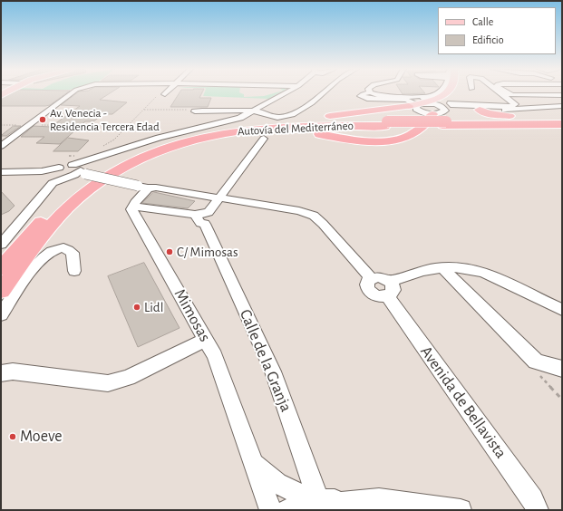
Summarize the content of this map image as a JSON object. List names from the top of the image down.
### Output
{
  "streets": {
    "highway": ["Autovía del Mediterráneo"],
    "street": ["Mimosas", "Calle de la Granja", "Avenida de Bellavista"]
  },
  "places": [
    "Av. Venecia - Residencia Tercera Edad",
    "C/ Mimosas",
    "Lidl",
    "Moeve"
  ],
  "legend": ["Calle", "Edificio"]
}
